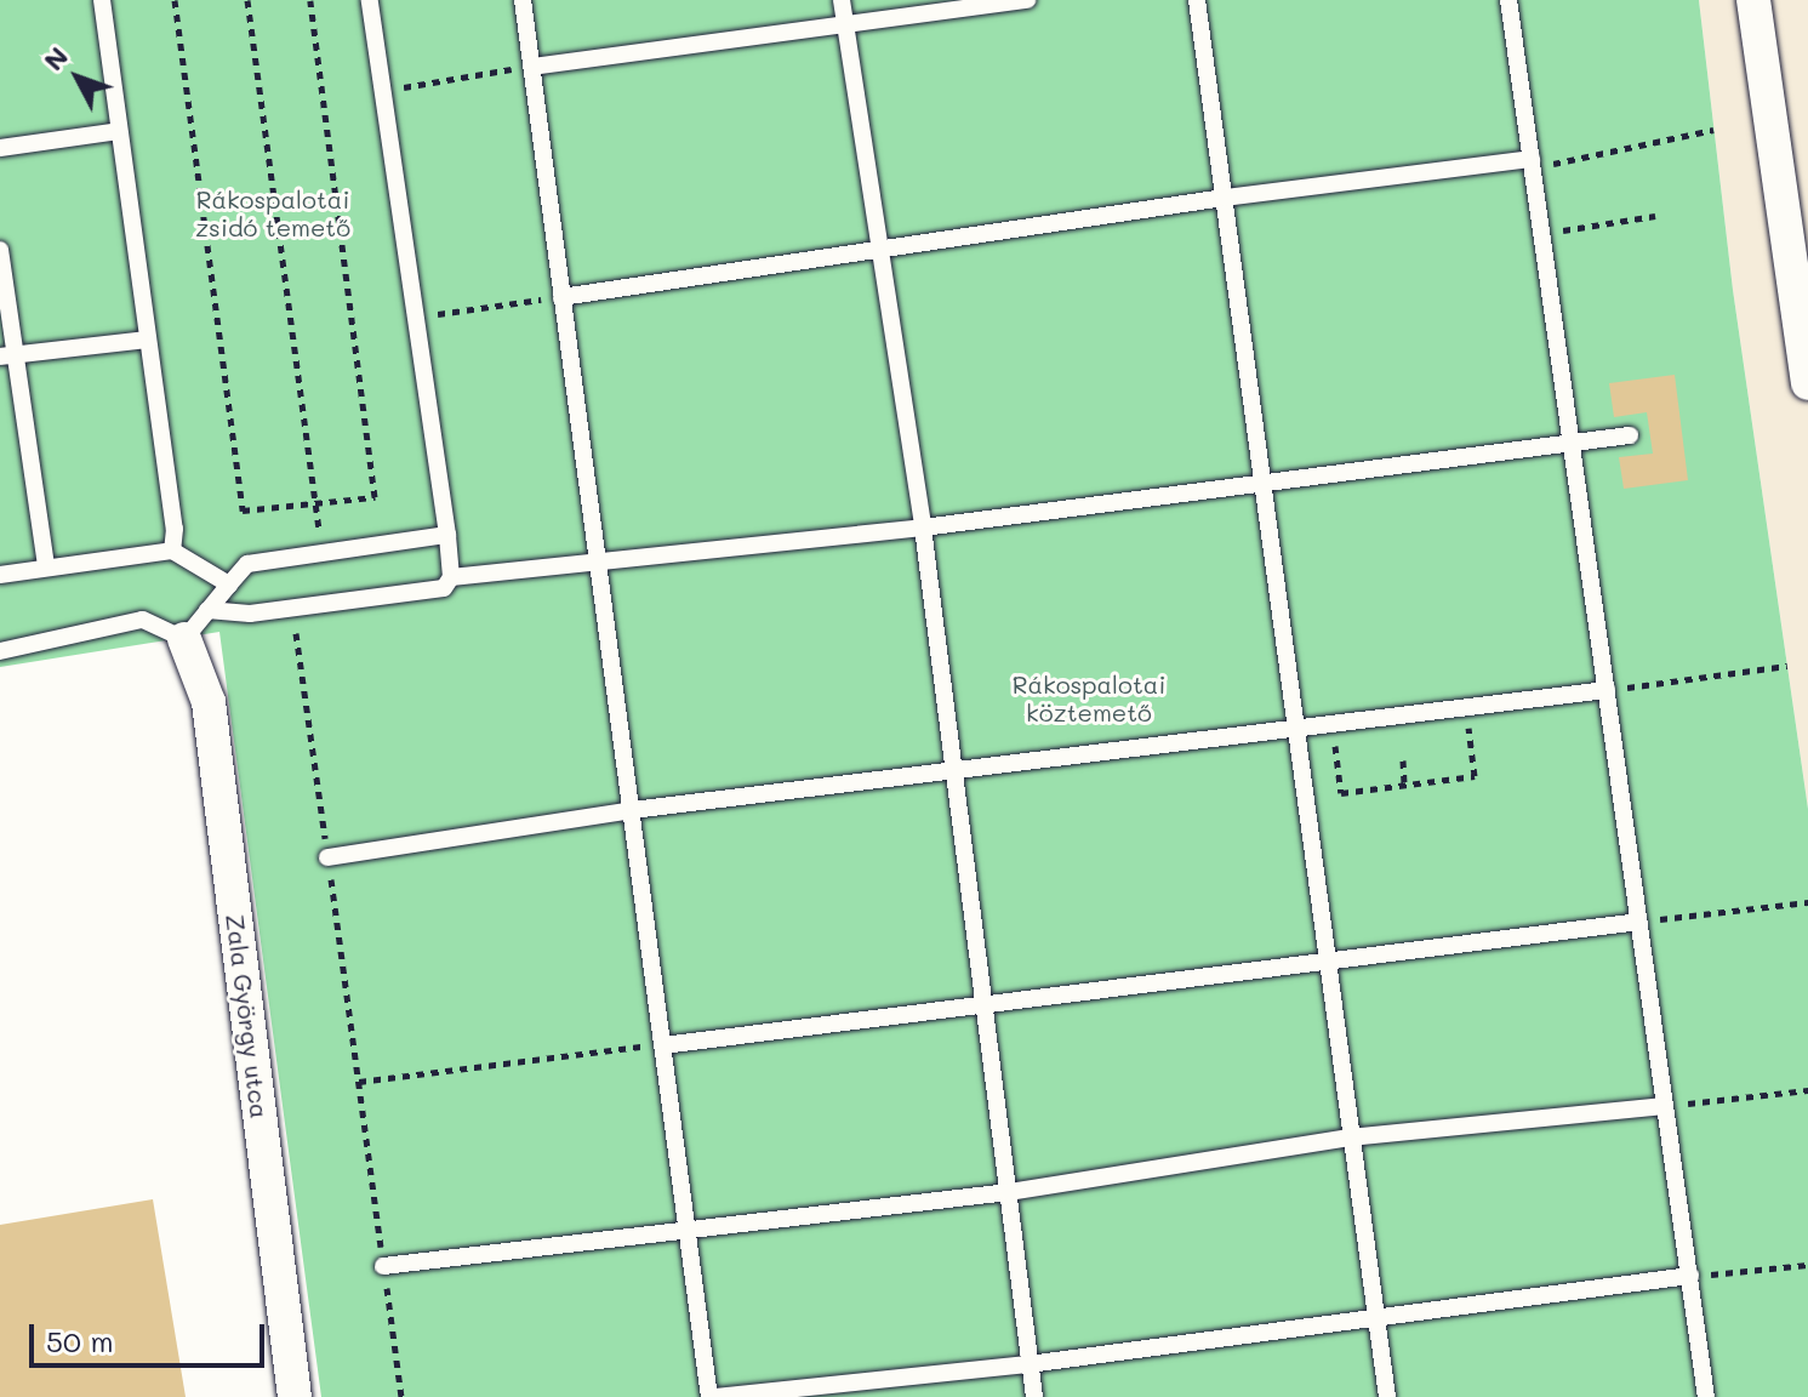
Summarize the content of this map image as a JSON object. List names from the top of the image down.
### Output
{
  "streets": {
    "street": ["Zala György utca"]
  },
  "parks": ["Rákospalotai zsidó temető", "Rákospalotai köztemető"],
  "scale_bar": "50 m",
  "north": "top left"
}
